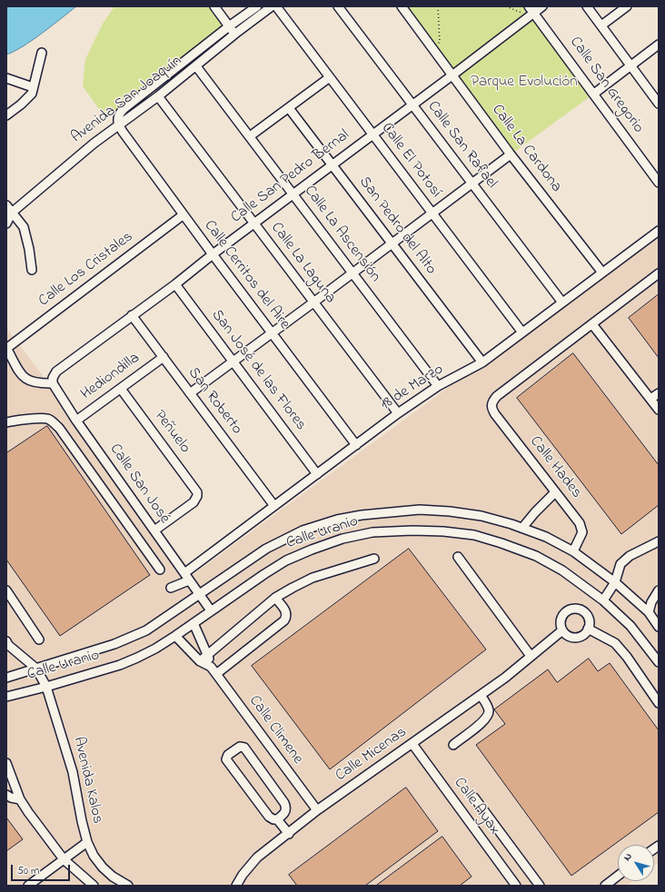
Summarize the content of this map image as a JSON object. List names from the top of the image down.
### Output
{
  "streets": {
    "street": [
      "Calle San Gregorio",
      "Avenida San Joaquín",
      "Calle San Rafael",
      "Calle La Cardona",
      "Calle El Potosí",
      "Calle San Pedro Bernal",
      "San Pedro del Alto",
      "Calle La Ascensión",
      "Calle La Laguna",
      "Calle Los Cristales",
      "Calle Cerritos del Aire",
      "San José de las Flores",
      "Hediondilla",
      "18 de Marzo",
      "San Roberto",
      "Peñuelo",
      "Calle Hades",
      "Calle San José",
      "Calle Uranio",
      "Calle Climene",
      "Calle Micenas",
      "Avenida Kalos",
      "Calle Ayax"
    ]
  },
  "crossings": [
    ["Calle San Gregorio", "Calle San Pedro Bernal"],
    ["Avenida San Joaquín", "Calle La Ascensión"],
    ["Avenida San Joaquín", "Calle La Laguna"],
    ["Avenida San Joaquín", "Calle Cerritos del Aire"],
    ["Calle San Rafael", "Calle San Pedro Bernal"],
    ["Calle San Rafael", "18 de Marzo"],
    ["Calle La Cardona", "Calle San Pedro Bernal"],
    ["Calle La Cardona", "18 de Marzo"],
    ["Calle El Potosí", "Calle San Pedro Bernal"],
    ["Calle El Potosí", "18 de Marzo"],
    ["Calle San Pedro Bernal", "San Pedro del Alto"],
    ["Calle San Pedro Bernal", "Calle La Ascensión"],
    ["Calle San Pedro Bernal", "Calle La Laguna"],
    ["Calle San Pedro Bernal", "Calle Cerritos del Aire"],
    ["Calle San Pedro Bernal", "San José de las Flores"],
    ["Calle San Pedro Bernal", "San Roberto"],
    ["Calle San Pedro Bernal", "Calle San José"],
    ["San Pedro del Alto", "18 de Marzo"],
    ["Calle La Ascensión", "18 de Marzo"],
    ["Calle La Laguna", "18 de Marzo"],
    ["Calle Los Cristales", "Calle Cerritos del Aire"],
    ["Calle Cerritos del Aire", "18 de Marzo"],
    ["San José de las Flores", "18 de Marzo"],
    ["Hediondilla", "San Roberto"],
    ["Hediondilla", "Peñuelo"],
    ["Hediondilla", "Calle San José"],
    ["18 de Marzo", "San Roberto"],
    ["18 de Marzo", "Calle San José"],
    ["Peñuelo", "Calle San José"],
    ["Calle Hades", "Calle Uranio"],
    ["Calle San José", "Calle Uranio"],
    ["Calle Uranio", "Calle Climene"],
    ["Calle Uranio", "Avenida Kalos"],
    ["Calle Climene", "Calle Micenas"],
    ["Calle Micenas", "Calle Ayax"]
  ],
  "parks": ["Parque Evolución"],
  "scale_bar": "50 m",
  "north": "top left"
}
